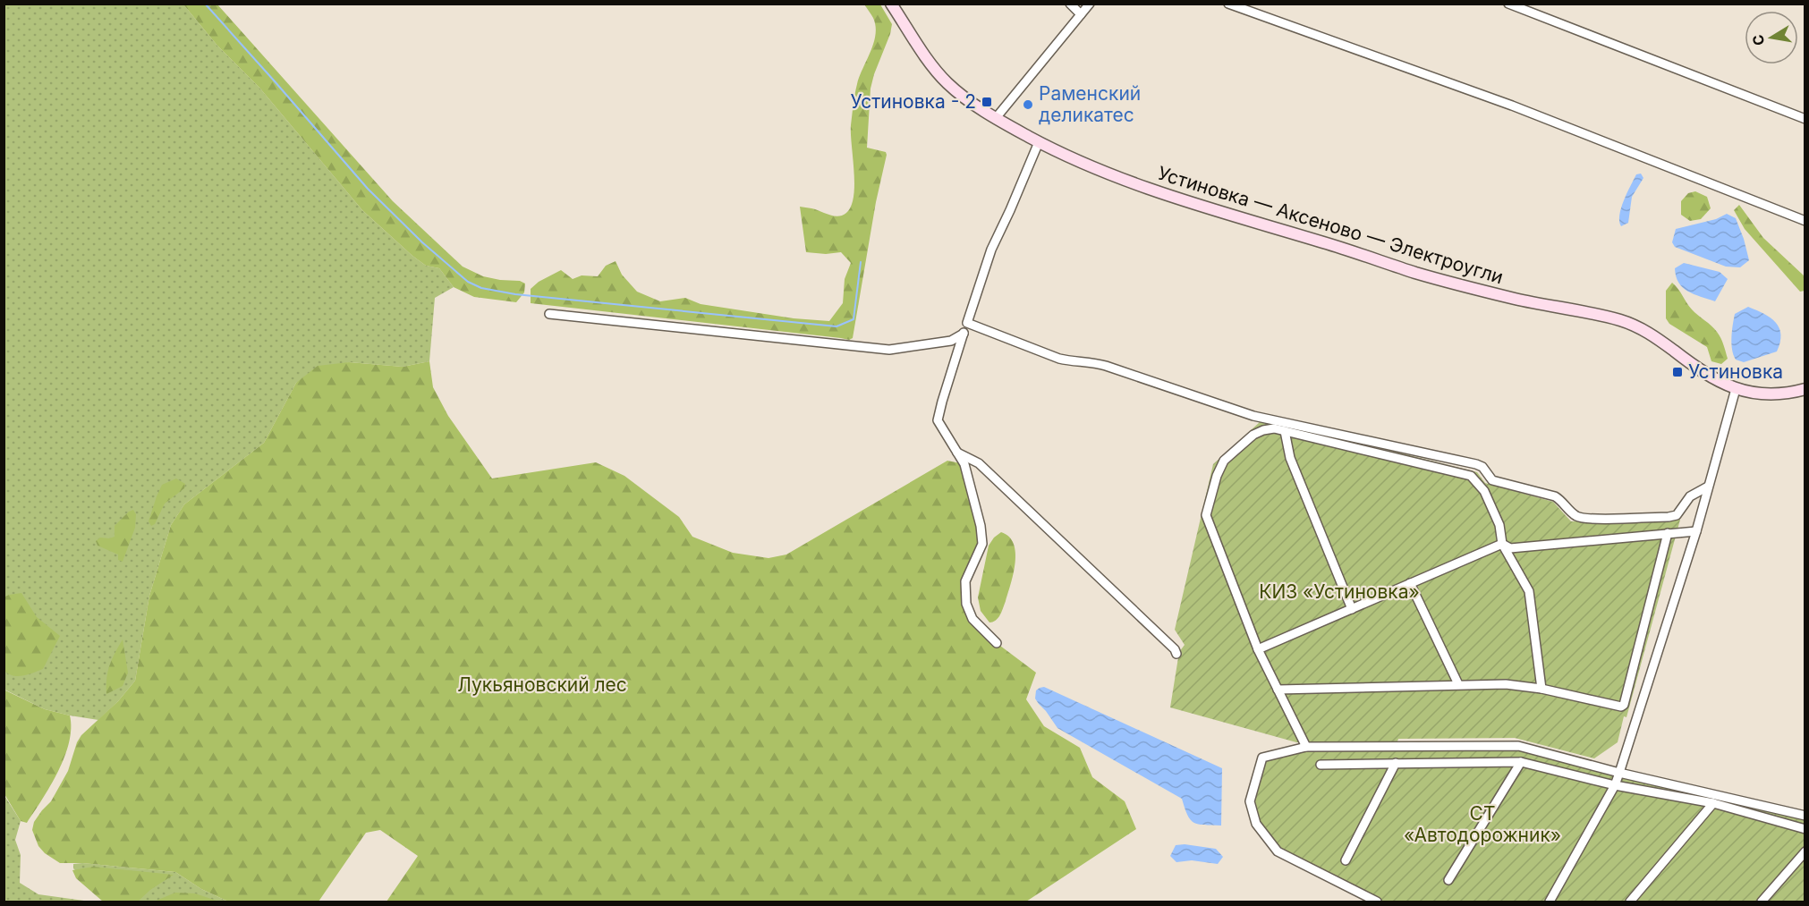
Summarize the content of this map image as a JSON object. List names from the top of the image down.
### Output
{
  "streets": {
    "main road": ["Устиновка — Аксеново — Электроугли"]
  },
  "parks": ["КИЗ «Устиновка»", "Лукьяновский лес", "СТ «Автодорожник»"],
  "places": {
    "transit": ["Устиновка - 2", "Устиновка"],
    "other": ["Раменский деликатес"]
  },
  "north": "left"
}
